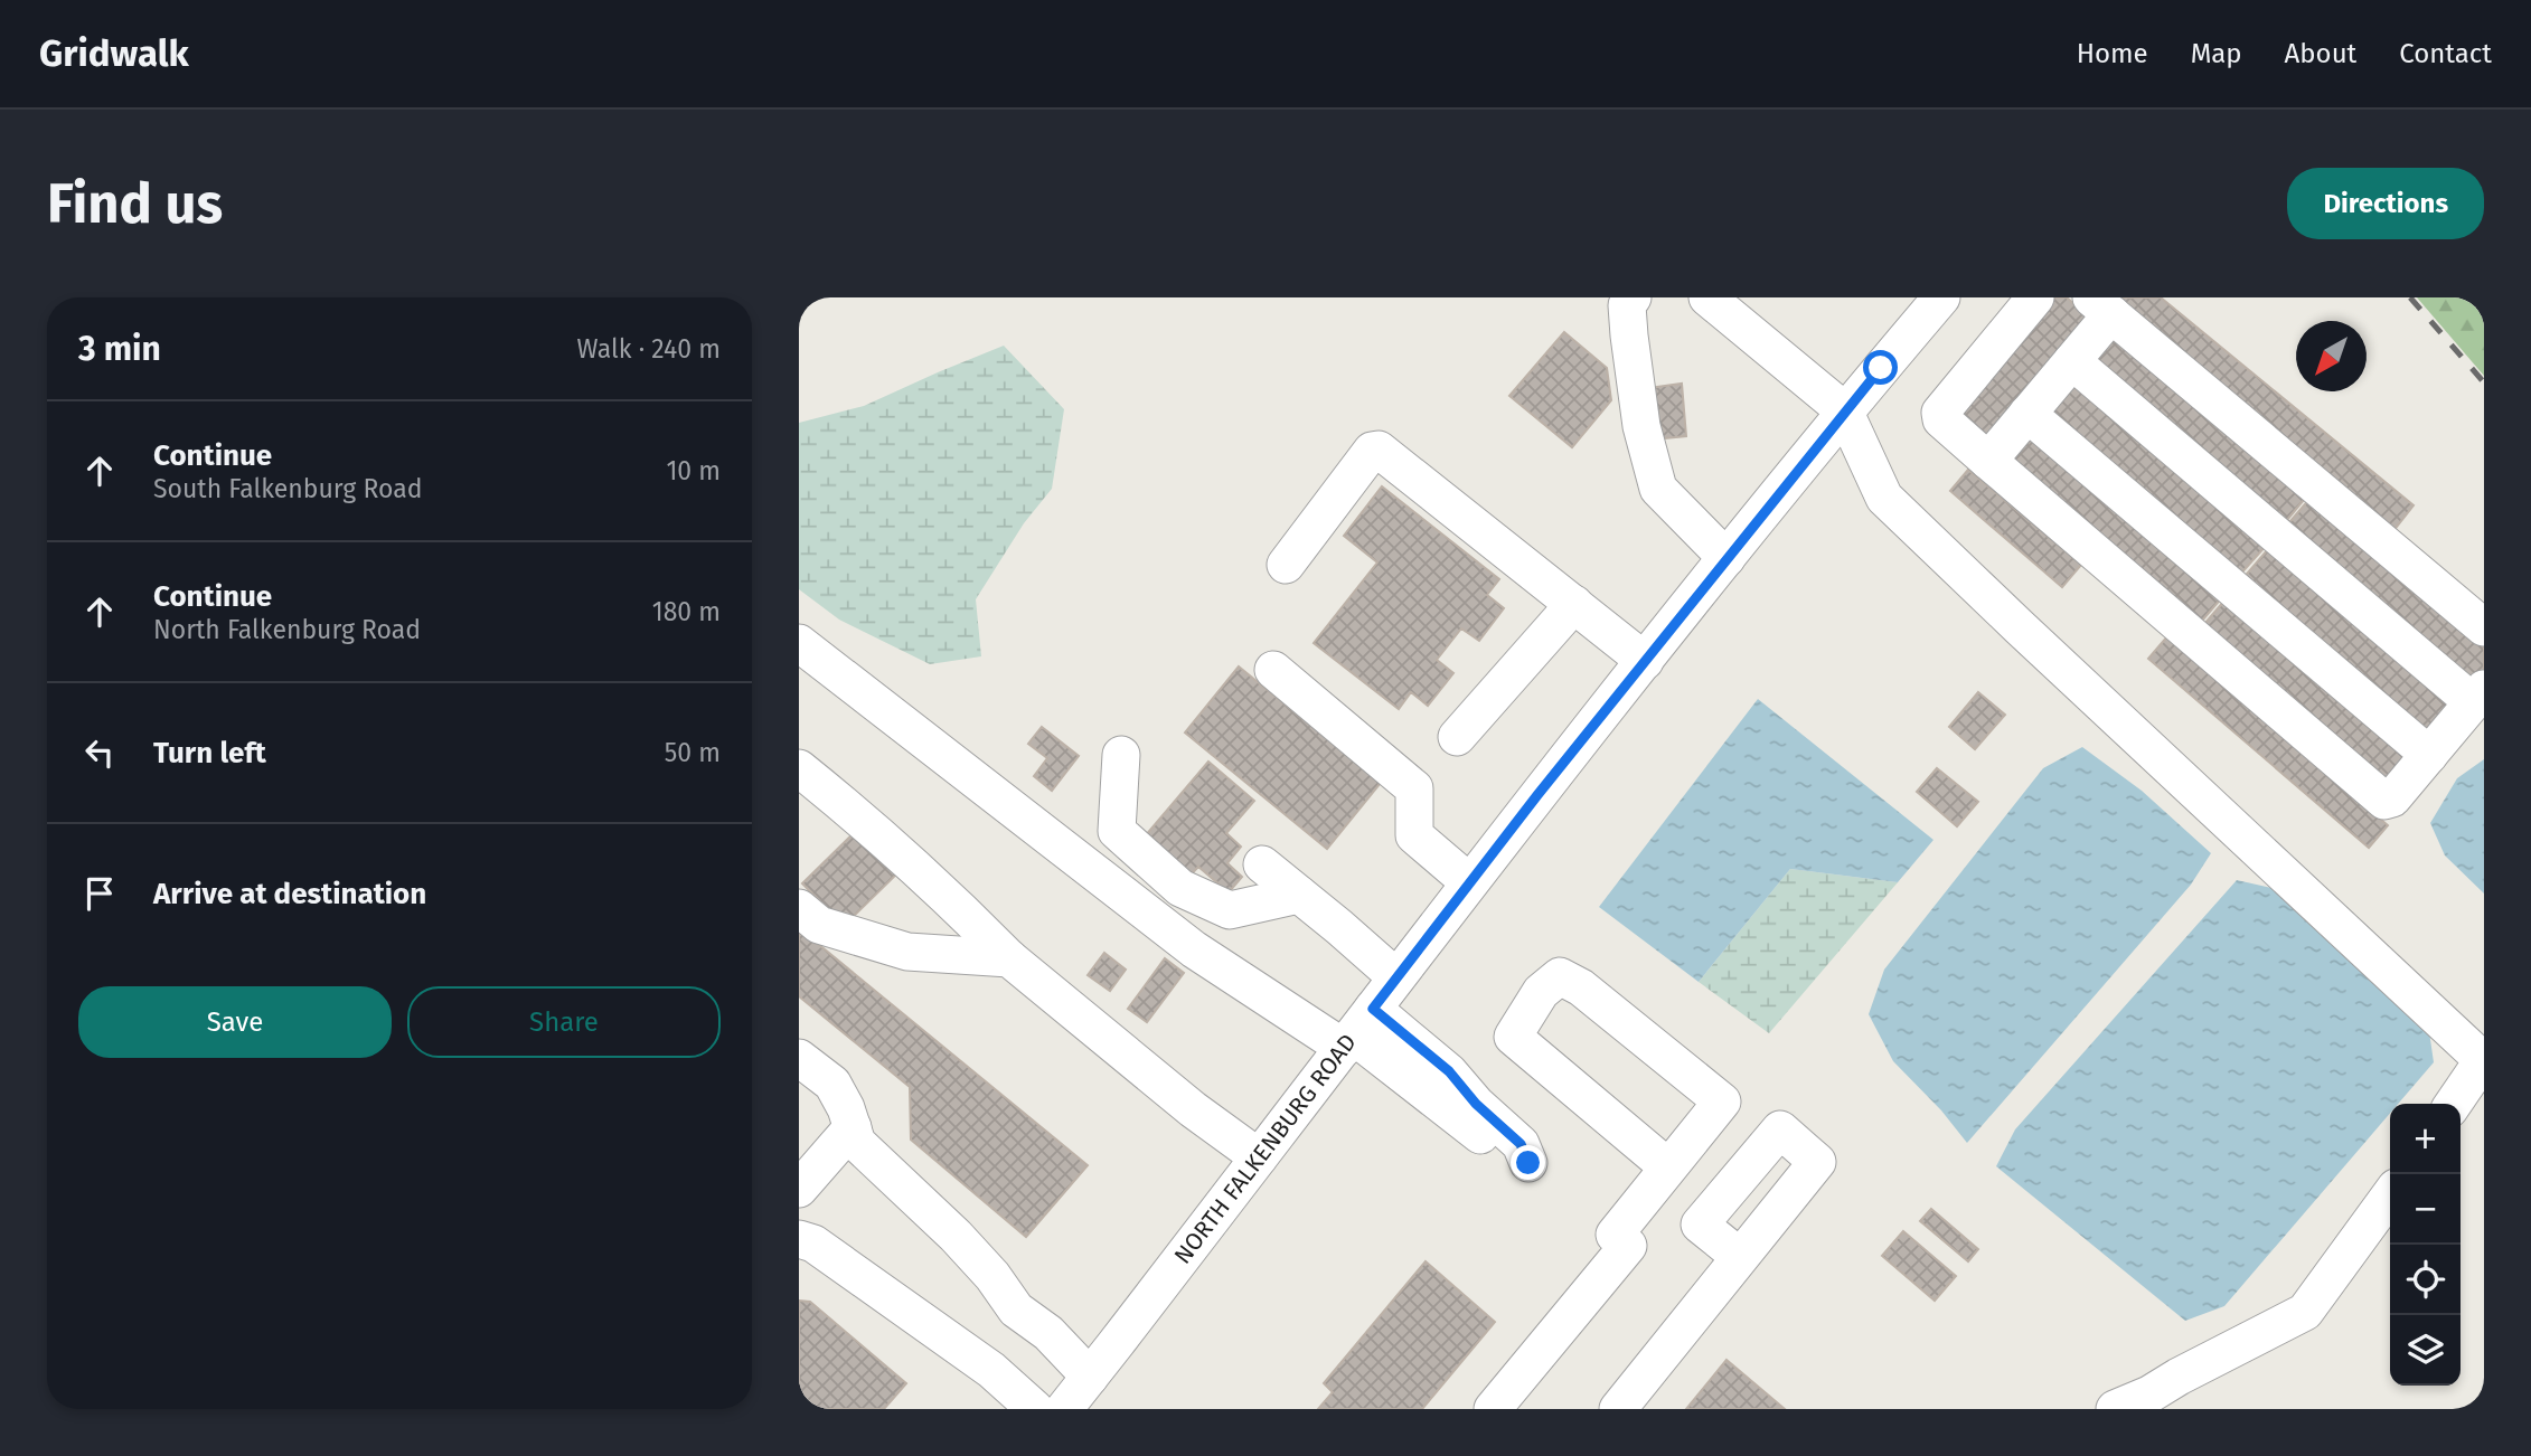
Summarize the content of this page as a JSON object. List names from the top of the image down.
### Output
{
  "streets": {
    "street": ["NORTH FALKENBURG ROAD"]
  },
  "north": "bottom left",
  "page": {
    "header": "Gridwalk",
    "nav": [
      "Home",
      "Map",
      "About",
      "Contact"
    ],
    "buttons": [
      "Directions",
      ["Save", "Share"]
    ],
    "title": "Find us",
    "heading": ["3 min", "Walk · 240 m"],
    "list": [
      ["Continue", "South Falkenburg Road", "10 m"],
      ["Continue", "North Falkenburg Road", "180 m"],
      ["Turn left", "50 m"],
      "Arrive at destination"
    ],
    "map_buttons": ["+", "−"]
  }
}
